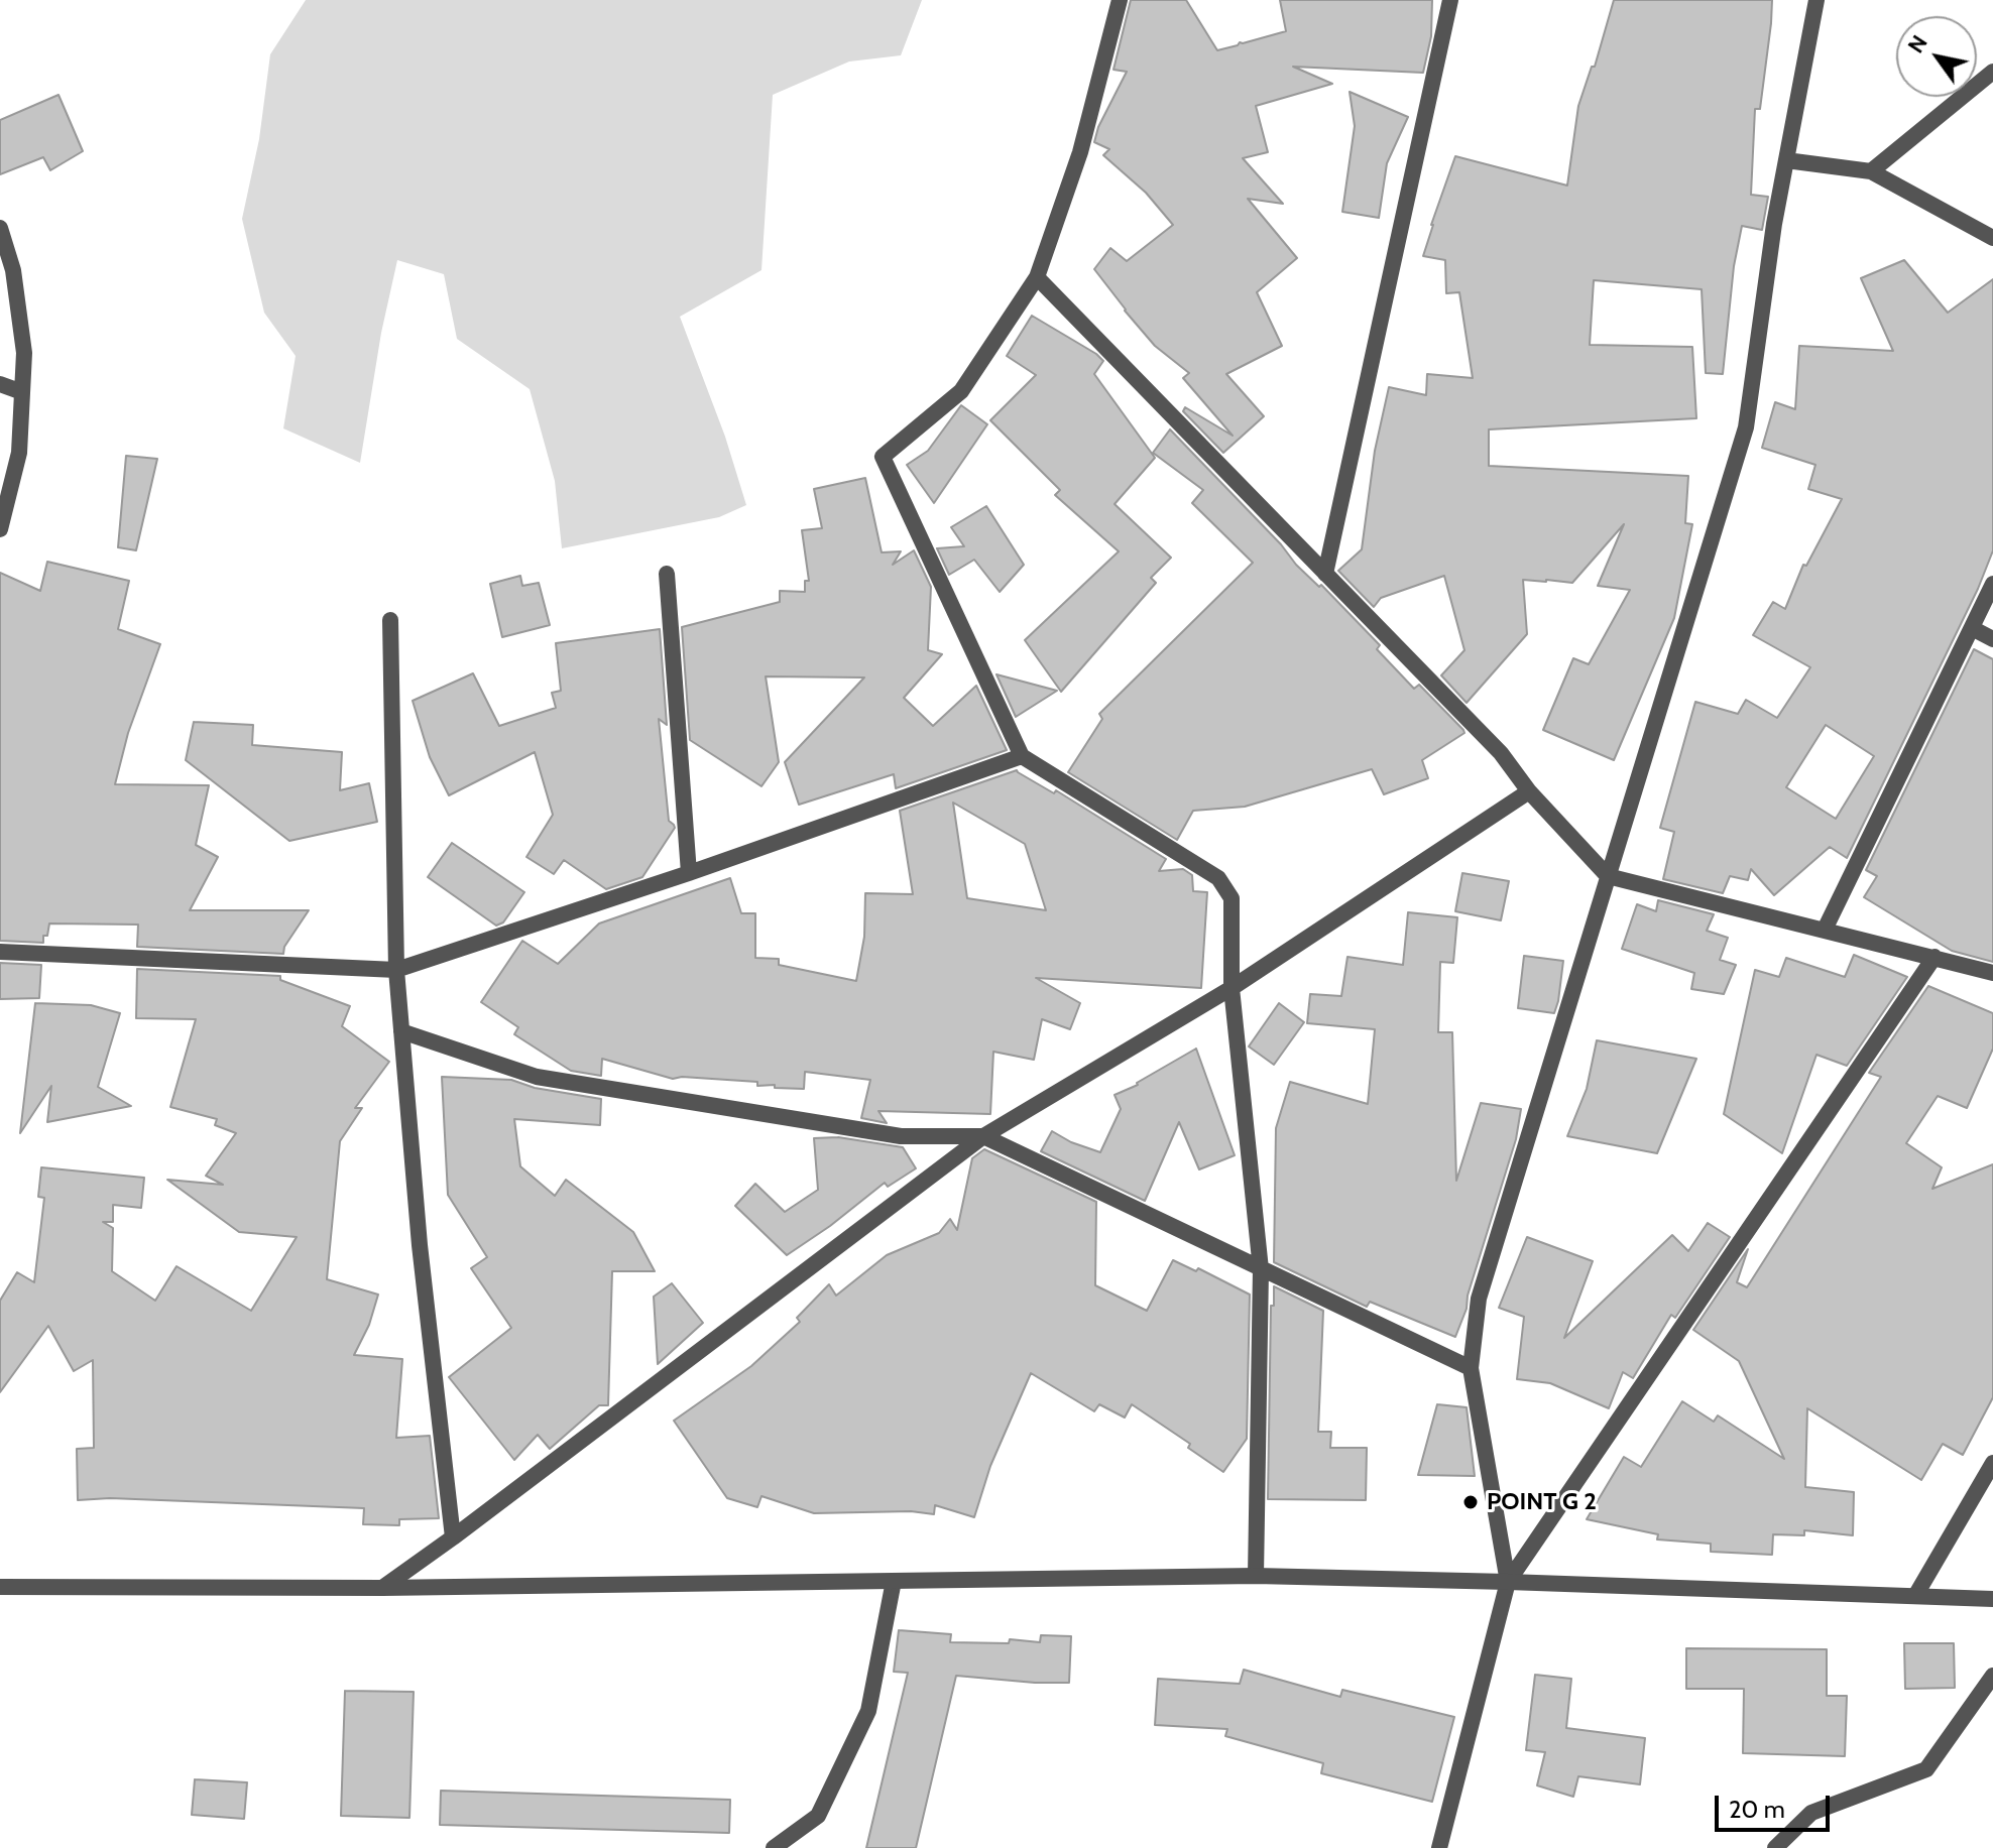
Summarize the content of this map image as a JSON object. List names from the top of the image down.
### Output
{
  "places": ["POINT G 2"],
  "scale_bar": "20 m",
  "north": "top left"
}
